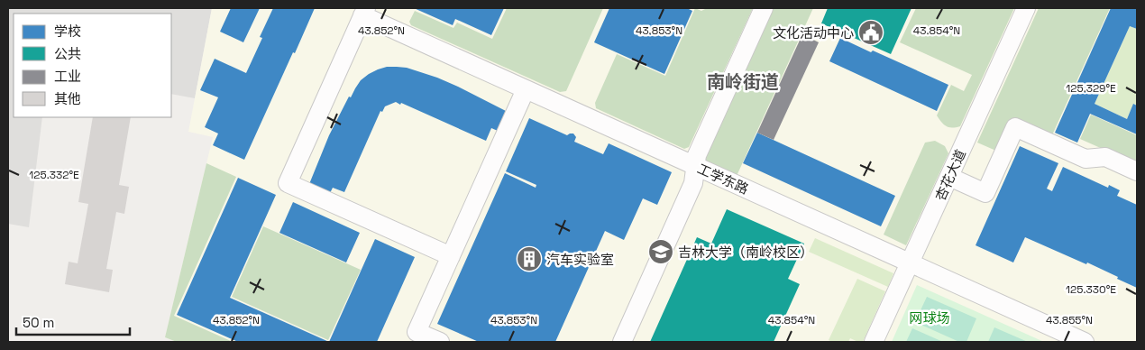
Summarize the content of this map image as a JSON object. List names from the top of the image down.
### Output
{
  "streets": {
    "lane": ["杏花大道", "工学东路"]
  },
  "crossings": [
    ["杏花大道", "工学东路"]
  ],
  "districts": ["南岭街道"],
  "parks": ["网球场"],
  "places": {
    "public building": ["文化活动中心"],
    "school or university": ["吉林大学（南岭校区）"],
    "building": ["汽车实验室"]
  },
  "legend": [
    "学校",
    "公共",
    "工业",
    "其他"
  ],
  "scale_bar": "50 m",
  "coordinates": [
    "43.852°N",
    "43.853°N",
    "43.854°N",
    "125.329°E",
    "125.332°E",
    "125.330°E",
    "43.855°N"
  ]
}
